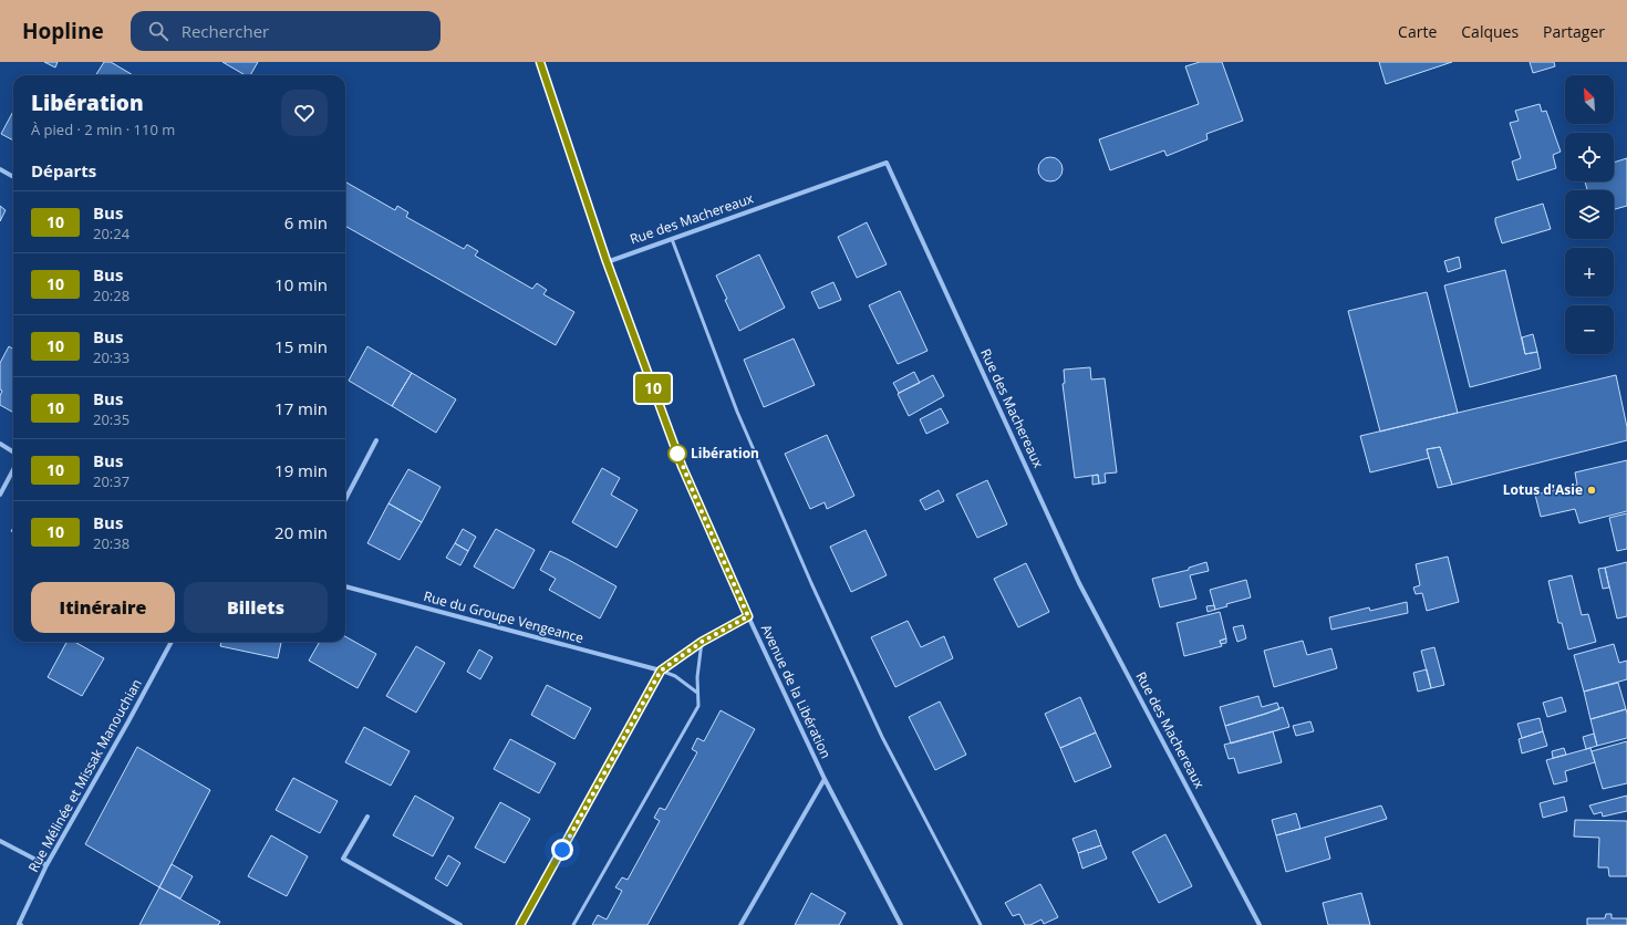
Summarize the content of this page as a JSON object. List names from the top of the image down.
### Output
{
  "streets": {
    "street": [
      "Rue des Machereaux",
      "Rue du Groupe Vengeance",
      "Avenue de la Libération",
      "Rue Mélinée et Missak Manouchian"
    ]
  },
  "crossings": [
    ["Rue des Machereaux", "Avenue de la Libération"]
  ],
  "places": ["Libération", "Lotus d'Asie"],
  "lines": ["bus line 10"],
  "north": "top left",
  "page": {
    "header": "Hopline",
    "search": "Rechercher",
    "nav": ["Carte", "Calques", "Partager"],
    "on_map": "10",
    "map_buttons": ["+", "−"],
    "heading": [
      ["Libération", "À pied · 2 min · 110 m"],
      "Départs"
    ],
    "list": [
      {
        "mark": "10",
        "name": "Bus",
        "note": "20:24",
        "value": "6 min"
      },
      {
        "mark": "10",
        "name": "Bus",
        "note": "20:28",
        "value": "10 min"
      },
      {
        "mark": "10",
        "name": "Bus",
        "note": "20:33",
        "value": "15 min"
      },
      {
        "mark": "10",
        "name": "Bus",
        "note": "20:35",
        "value": "17 min"
      },
      {
        "mark": "10",
        "name": "Bus",
        "note": "20:37",
        "value": "19 min"
      },
      {
        "mark": "10",
        "name": "Bus",
        "note": "20:38",
        "value": "20 min"
      }
    ],
    "buttons": ["Itinéraire", "Billets"]
  }
}
